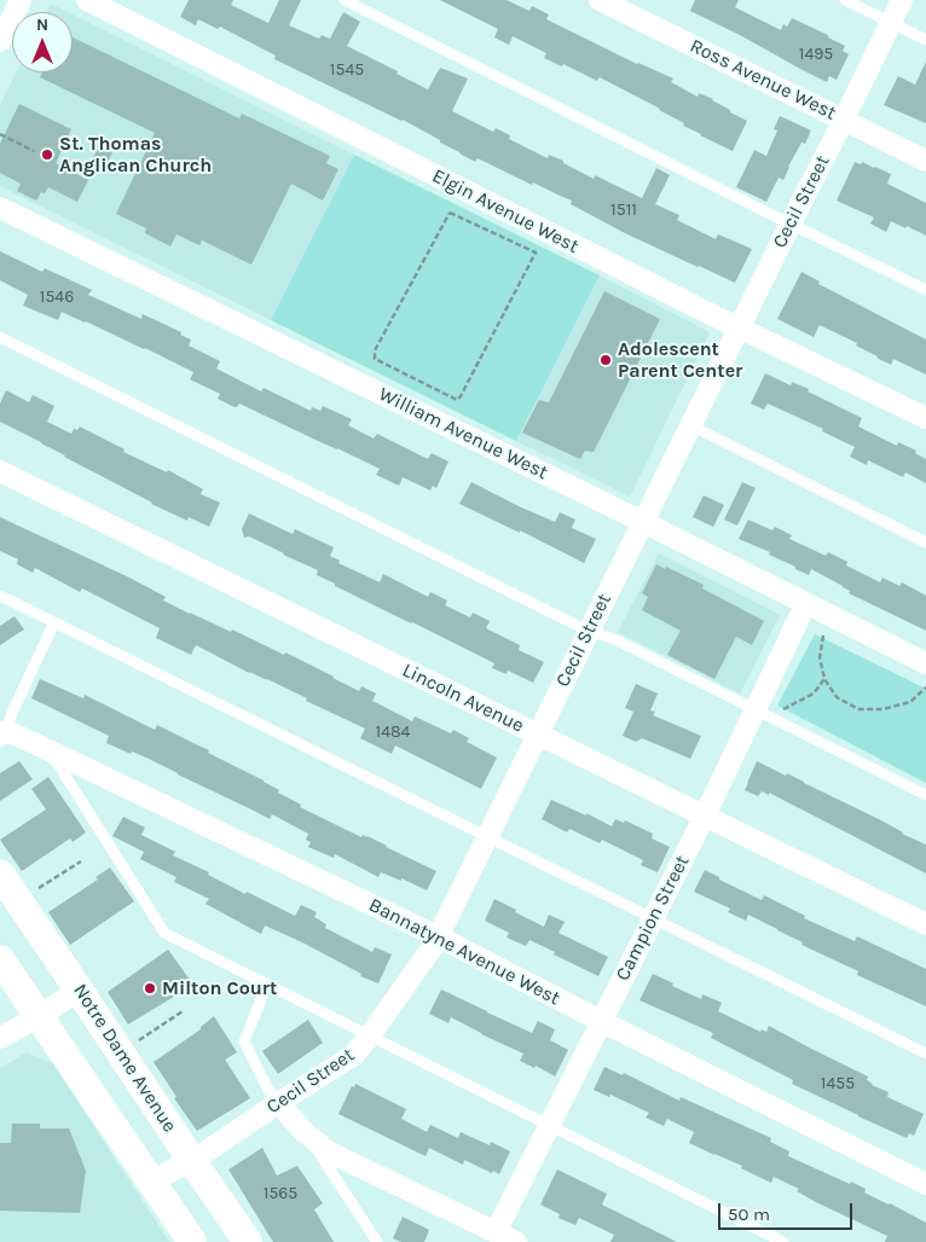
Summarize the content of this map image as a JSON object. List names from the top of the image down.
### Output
{
  "streets": {
    "main road": ["Notre Dame Avenue"],
    "street": [
      "Ross Avenue West",
      "Cecil Street",
      "Elgin Avenue West",
      "William Avenue West",
      "Lincoln Avenue",
      "Campion Street",
      "Bannatyne Avenue West"
    ]
  },
  "crossings": [
    ["Ross Avenue West", "Cecil Street"],
    ["Cecil Street", "Elgin Avenue West"],
    ["Cecil Street", "William Avenue West"],
    ["Cecil Street", "Lincoln Avenue"],
    ["Cecil Street", "Bannatyne Avenue West"],
    ["Cecil Street", "Notre Dame Avenue"],
    ["William Avenue West", "Campion Street"],
    ["Lincoln Avenue", "Campion Street"],
    ["Campion Street", "Bannatyne Avenue West"]
  ],
  "places": ["St. Thomas Anglican Church", "Adolescent Parent Center", "Milton Court"],
  "house_numbers": [
    "1495",
    "1545",
    "1511",
    "1546",
    "1484",
    "1455",
    "1565"
  ],
  "scale_bar": "50 m",
  "north": "top"
}
